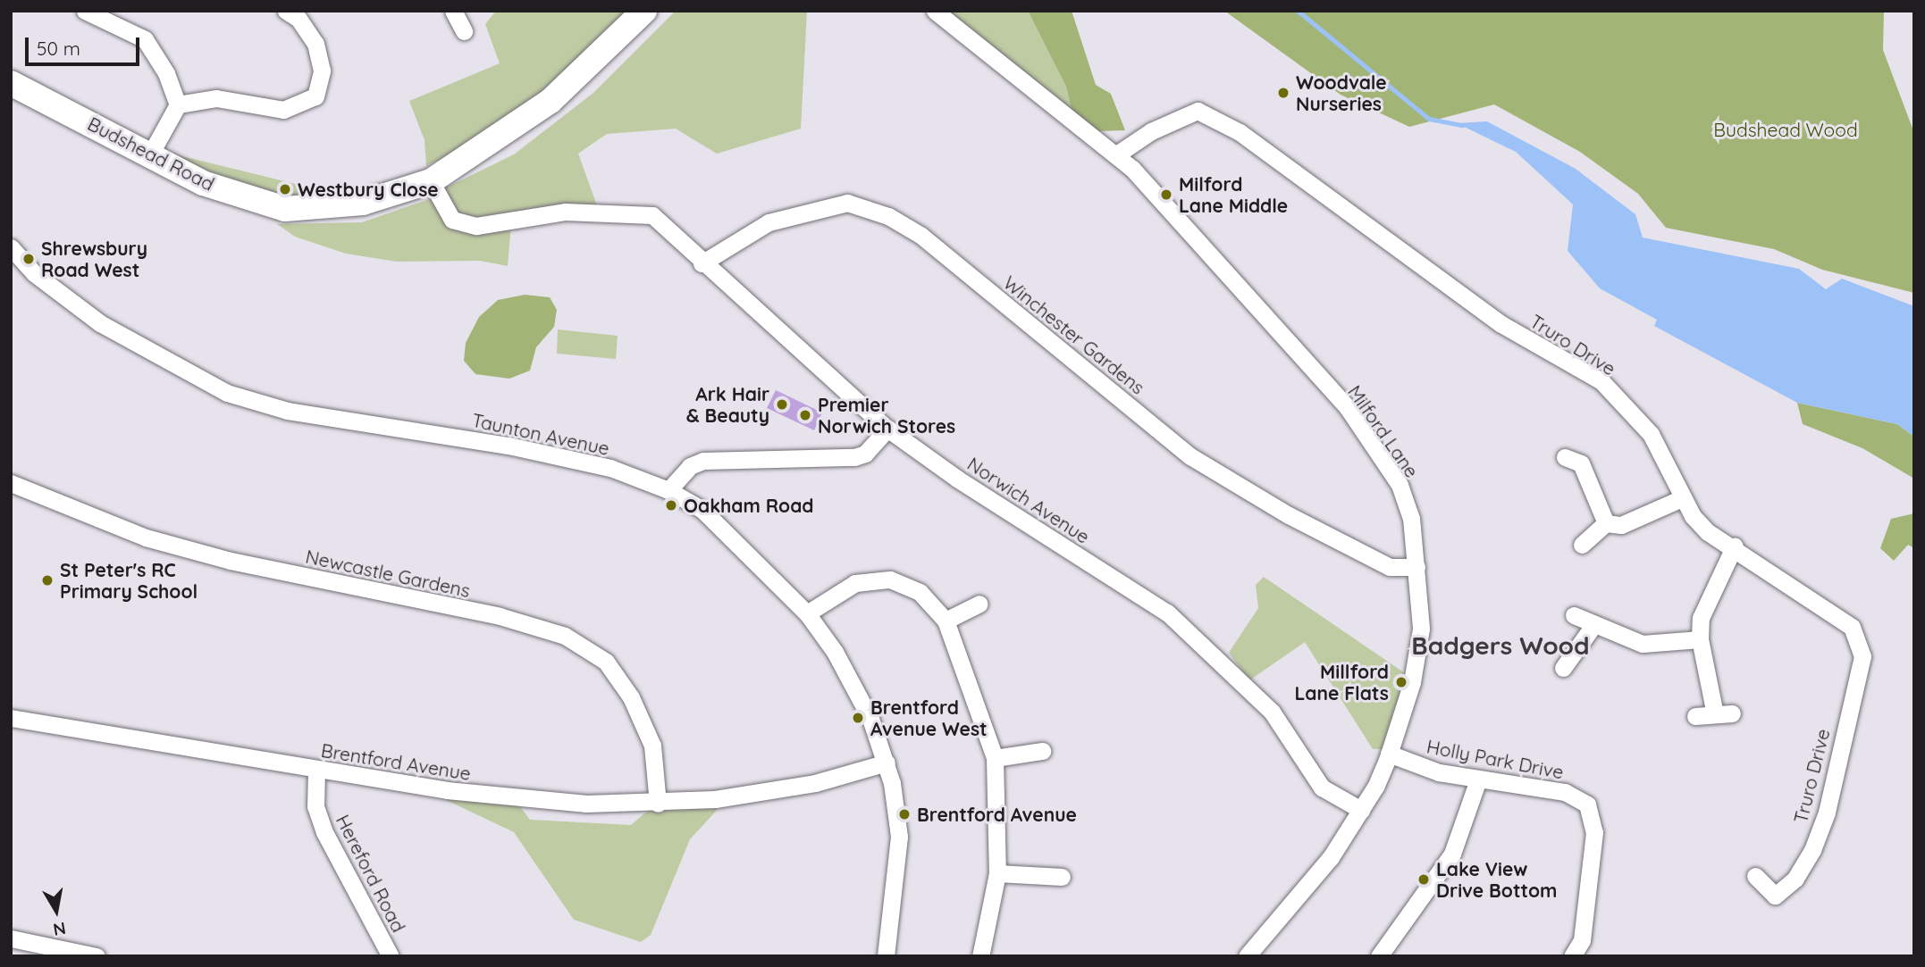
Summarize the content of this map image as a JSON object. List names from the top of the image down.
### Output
{
  "streets": {
    "street": [
      "Budshead Road",
      "Winchester Gardens",
      "Truro Drive",
      "Milford Lane",
      "Taunton Avenue",
      "Norwich Avenue",
      "Newcastle Gardens",
      "Holly Park Drive",
      "Brentford Avenue",
      "Hereford Road"
    ]
  },
  "crossings": [
    ["Budshead Road", "Norwich Avenue"],
    ["Winchester Gardens", "Milford Lane"],
    ["Winchester Gardens", "Norwich Avenue"],
    ["Truro Drive", "Milford Lane"],
    ["Milford Lane", "Norwich Avenue"],
    ["Milford Lane", "Holly Park Drive"],
    ["Taunton Avenue", "Brentford Avenue"],
    ["Newcastle Gardens", "Brentford Avenue"],
    ["Brentford Avenue", "Hereford Road"]
  ],
  "districts": ["Badgers Wood"],
  "parks": ["Budshead Wood"],
  "places": [
    "Woodvale Nurseries",
    "Westbury Close",
    "Milford Lane Middle",
    "Shrewsbury Road West",
    "Ark Hair & Beauty",
    "Premier Norwich Stores",
    "Oakham Road",
    "St Peter's RC Primary School",
    "Millford Lane Flats",
    "Brentford Avenue West",
    "Brentford Avenue",
    "Lake View Drive Bottom"
  ],
  "scale_bar": "50 m",
  "north": "bottom"
}
